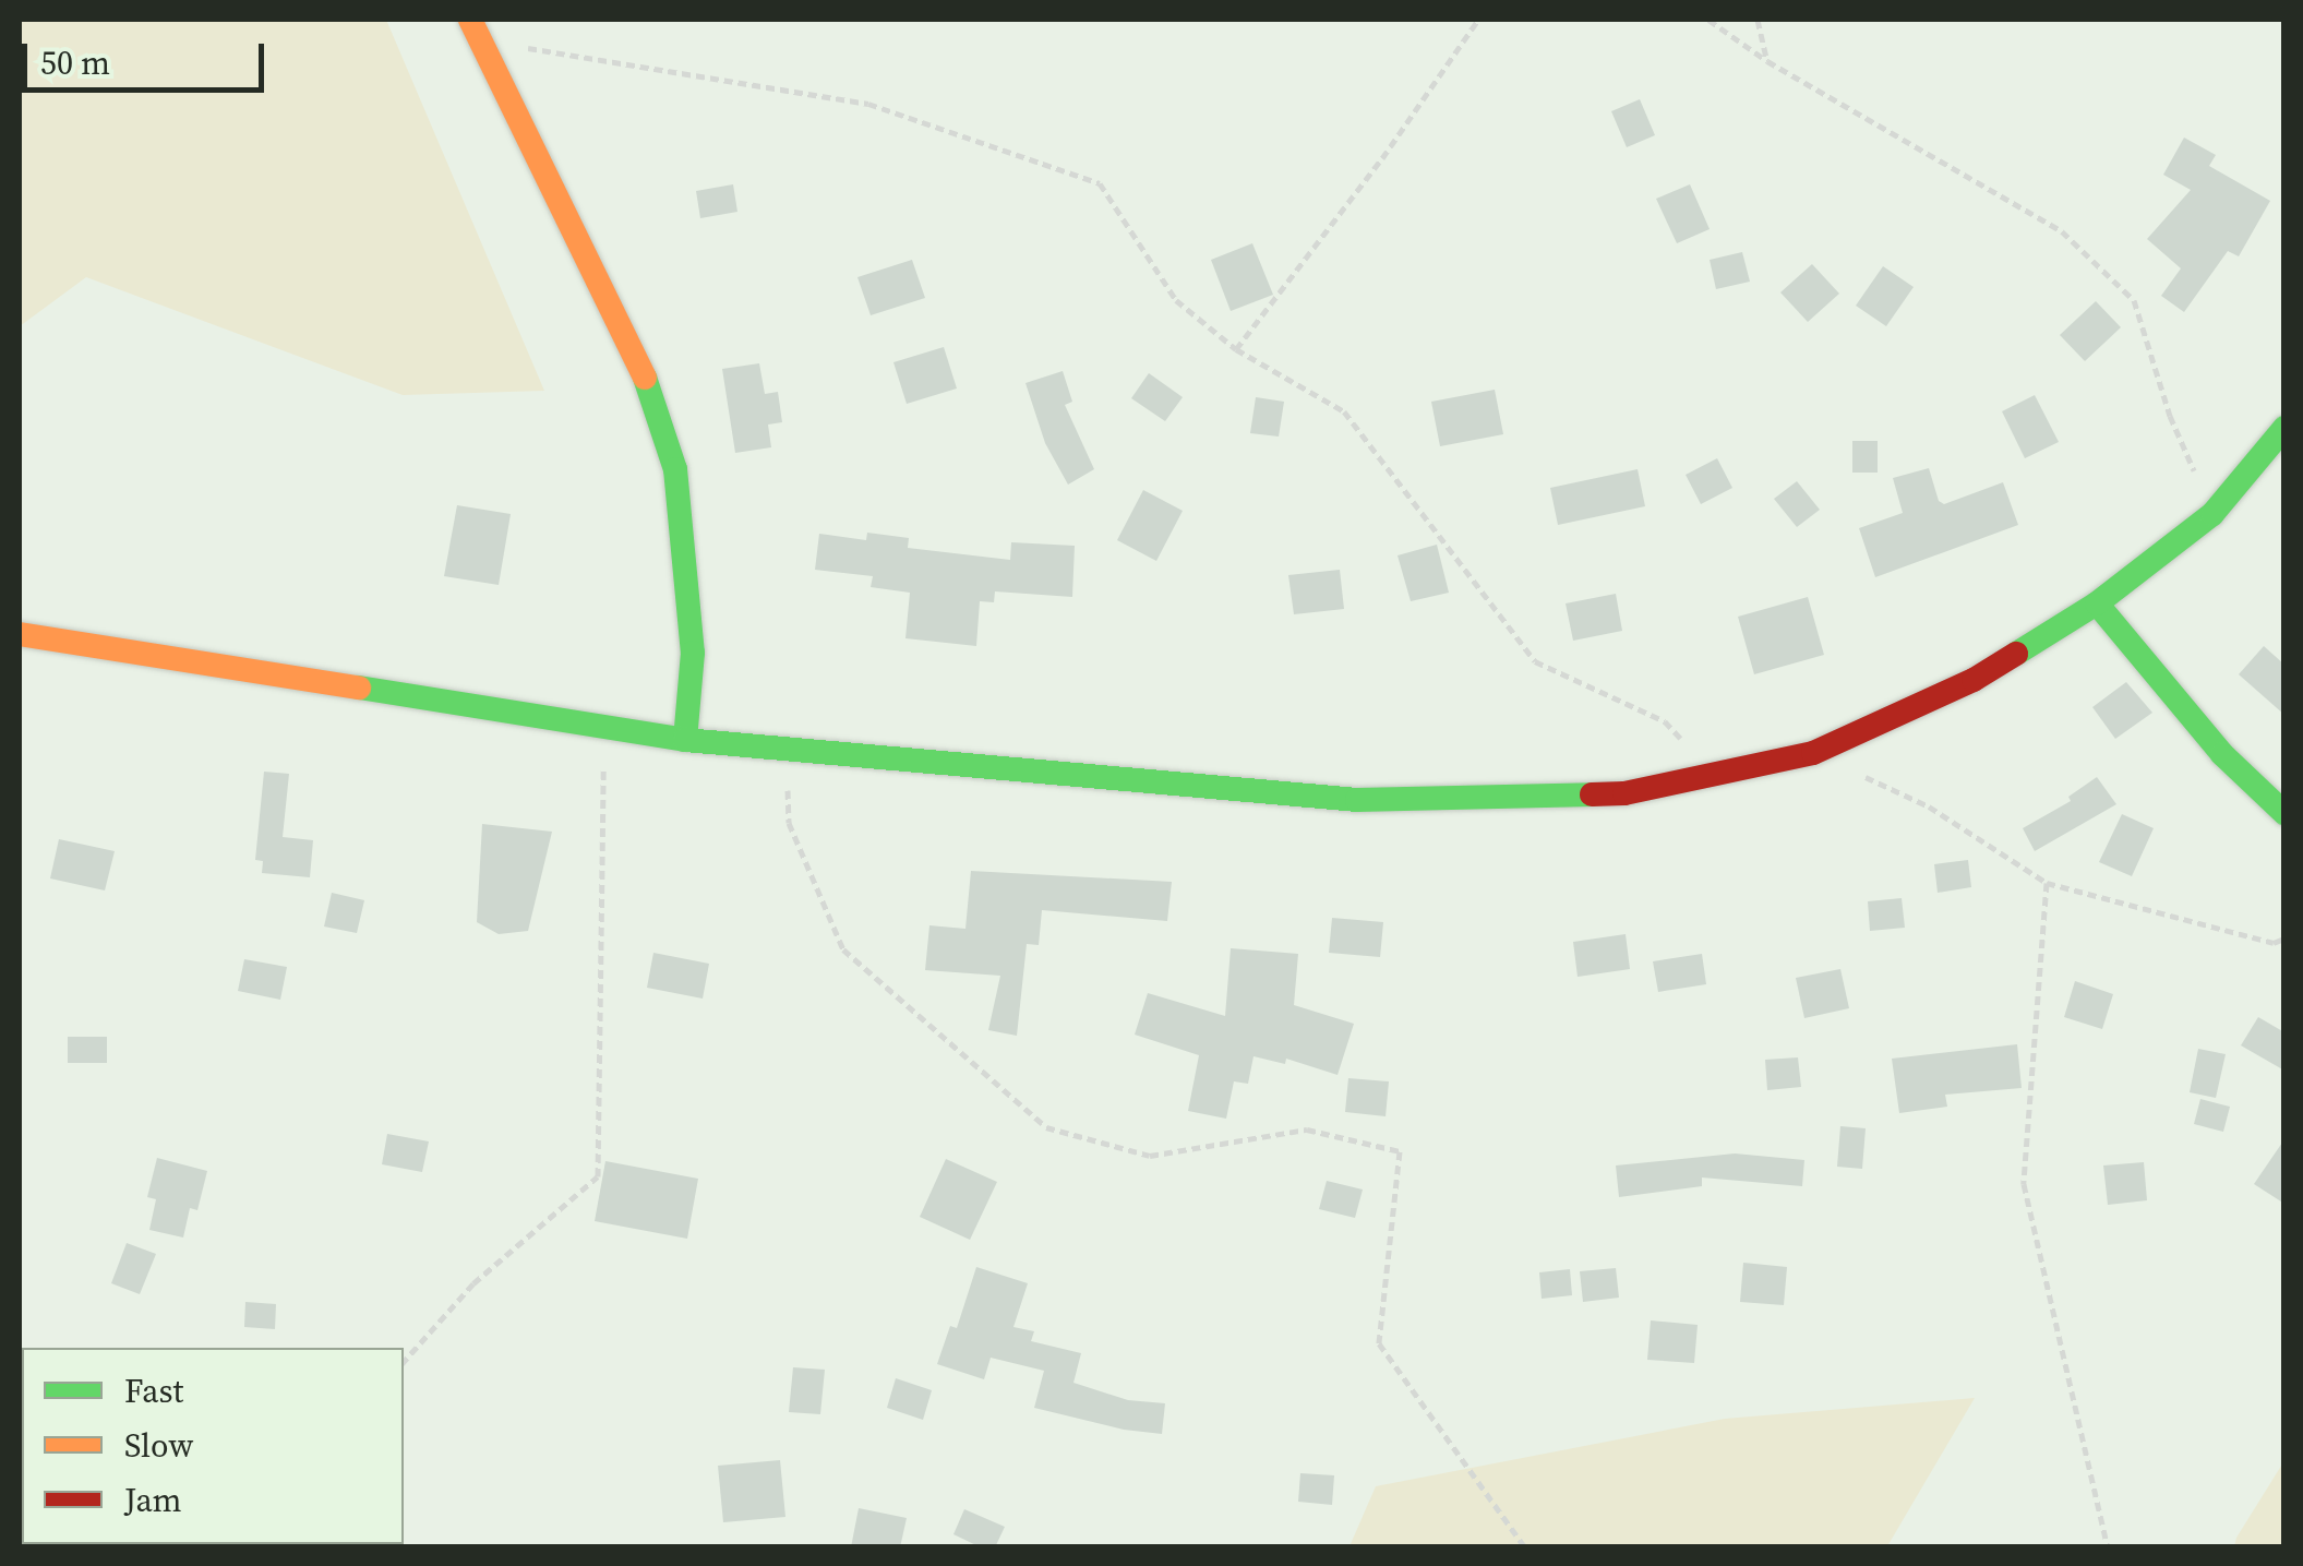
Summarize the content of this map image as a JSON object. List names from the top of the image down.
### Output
{
  "legend": ["Fast", "Slow", "Jam"],
  "scale_bar": "50 m"
}
